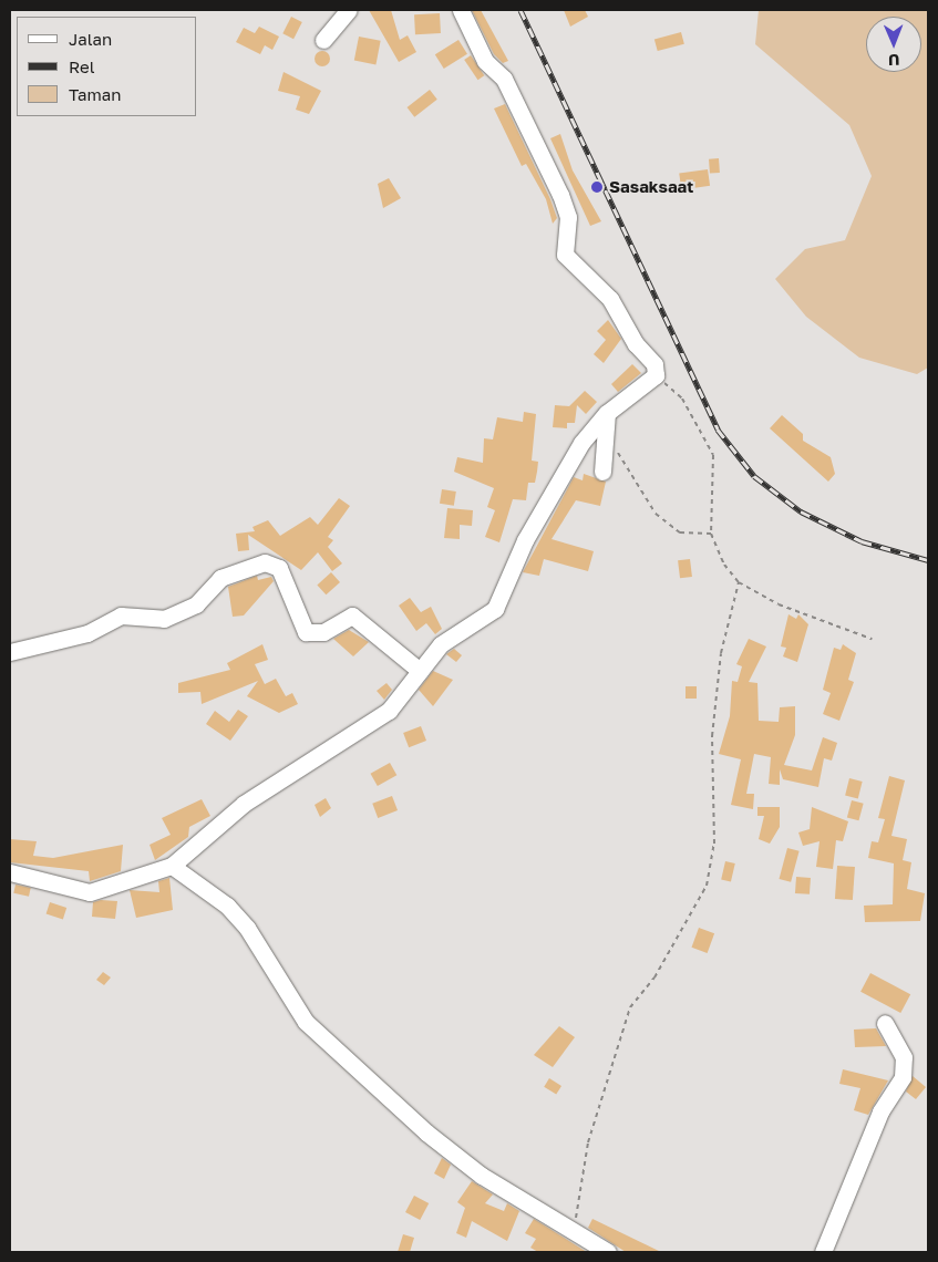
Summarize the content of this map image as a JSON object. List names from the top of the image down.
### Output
{
  "places": ["Sasaksaat"],
  "legend": ["Jalan", "Rel", "Taman"],
  "north": "bottom"
}
